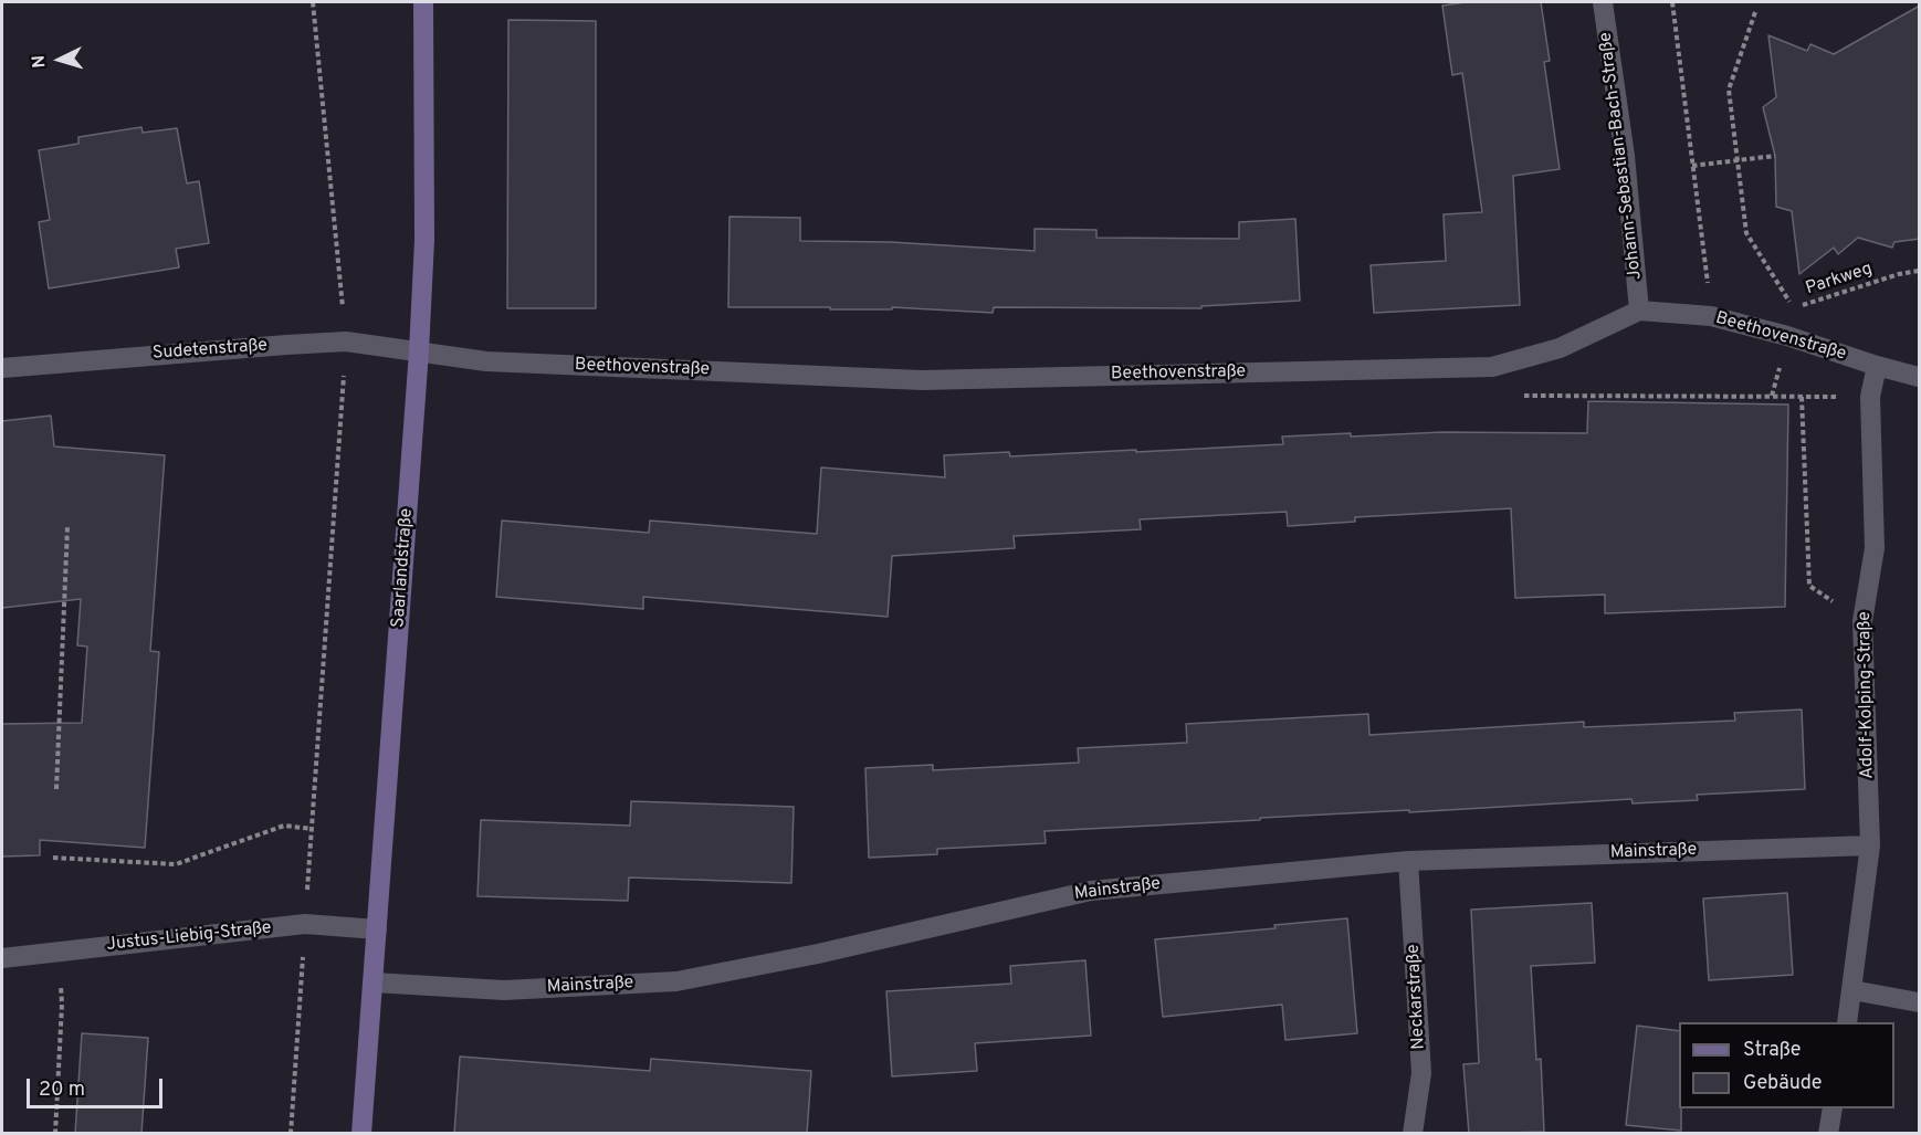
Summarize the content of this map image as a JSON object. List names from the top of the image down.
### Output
{
  "streets": {
    "street": [
      "Johann-Sebastian-Bach-Straße",
      "Beethovenstraße",
      "Sudetenstraße",
      "Saarlandstraße",
      "Adolf-Kolping-Straße",
      "Mainstraße",
      "Justus-Liebig-Straße",
      "Neckarstraße"
    ],
    "path": ["Parkweg"]
  },
  "crossings": [
    ["Johann-Sebastian-Bach-Straße", "Beethovenstraße"],
    ["Beethovenstraße", "Sudetenstraße"],
    ["Beethovenstraße", "Saarlandstraße"],
    ["Beethovenstraße", "Adolf-Kolping-Straße"],
    ["Sudetenstraße", "Saarlandstraße"],
    ["Saarlandstraße", "Mainstraße"],
    ["Saarlandstraße", "Justus-Liebig-Straße"],
    ["Adolf-Kolping-Straße", "Mainstraße"],
    ["Mainstraße", "Neckarstraße"]
  ],
  "legend": ["Straße", "Gebäude"],
  "scale_bar": "20 m",
  "north": "left"
}
